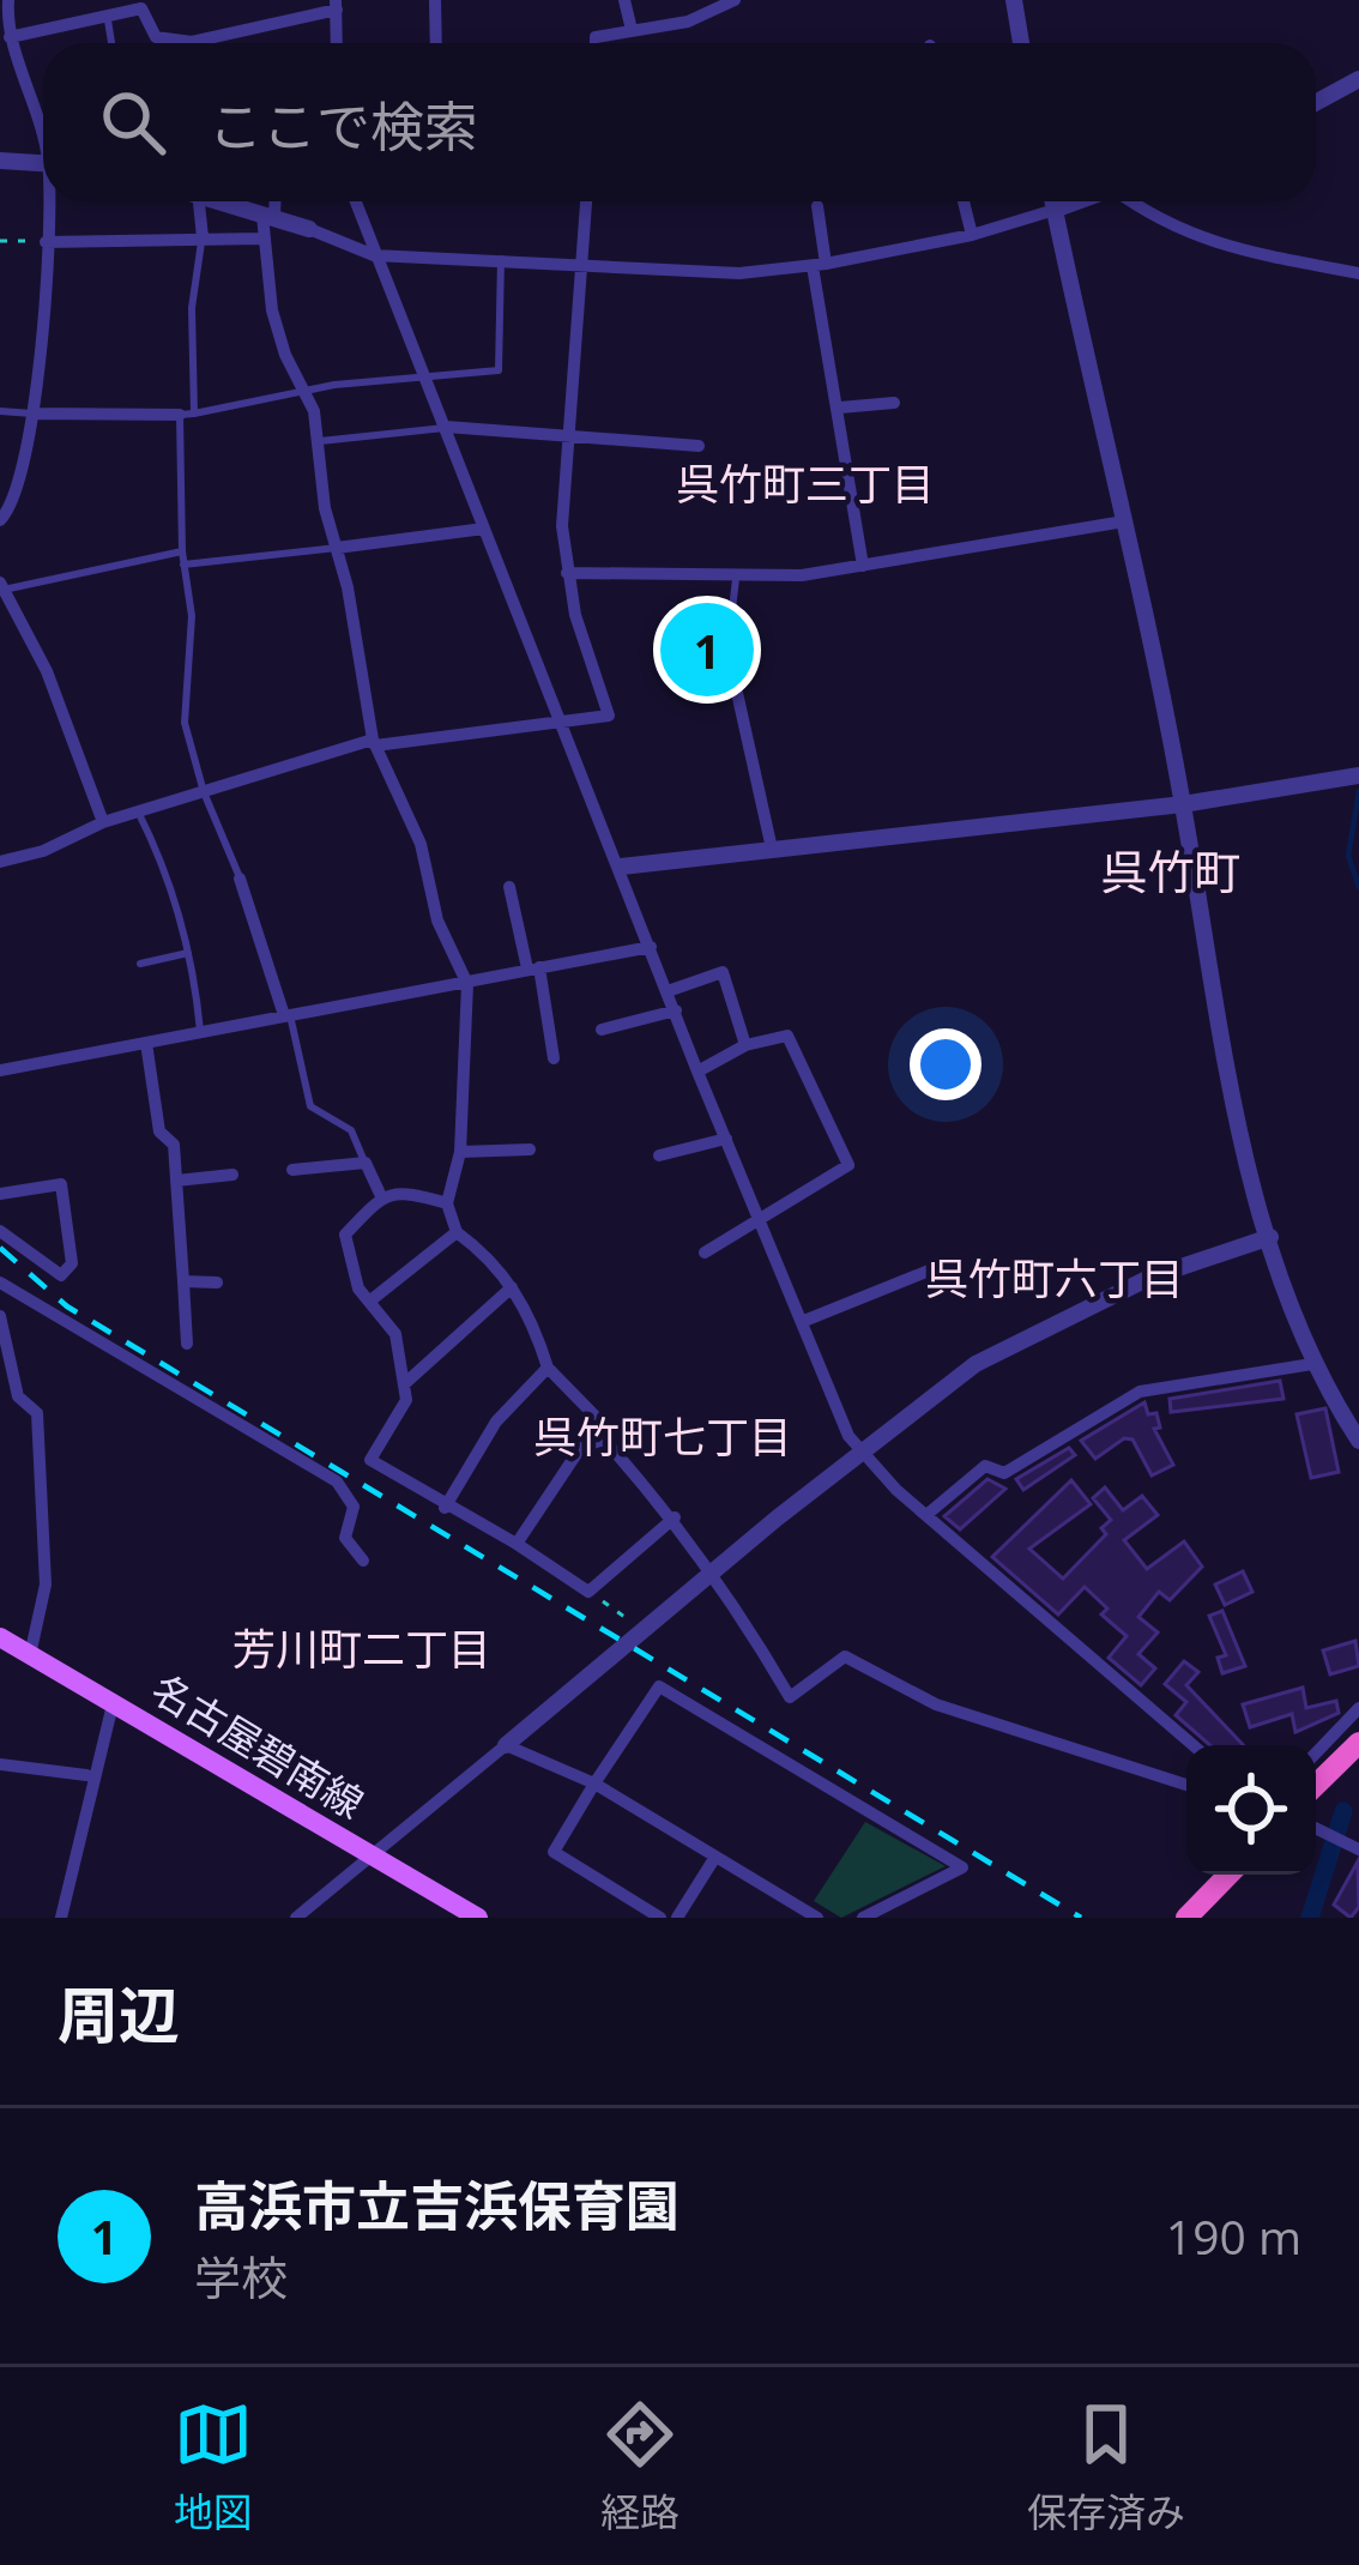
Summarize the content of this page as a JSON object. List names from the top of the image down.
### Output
{
  "streets": {
    "main road": ["名古屋碧南線"]
  },
  "districts": [
    "呉竹町三丁目",
    "呉竹町",
    "呉竹町六丁目",
    "呉竹町七丁目",
    "芳川町二丁目"
  ],
  "page": {
    "search": "ここで検索",
    "pins": "1",
    "heading": "周辺",
    "list": [
      {
        "mark": "1",
        "name": "高浜市立吉浜保育園",
        "note": "学校",
        "value": "190 m"
      }
    ],
    "nav": ["地図", "経路", "保存済み"]
  }
}
